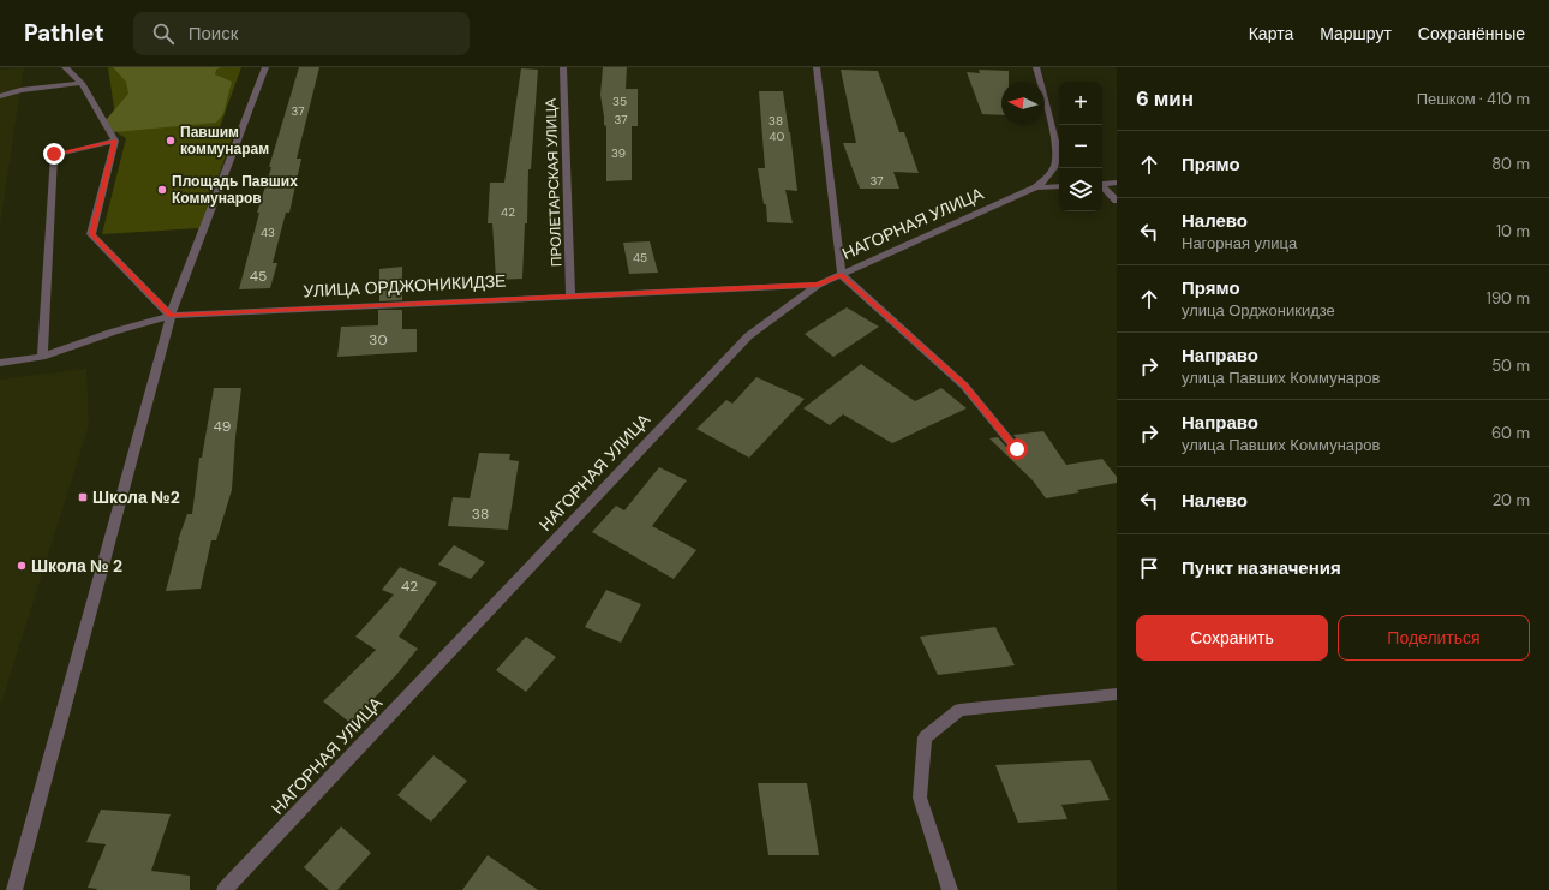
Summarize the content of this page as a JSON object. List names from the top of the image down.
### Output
{
  "streets": {
    "street": ["ПРОЛЕТАРСКАЯ УЛИЦА", "НАГОРНАЯ УЛИЦА", "УЛИЦА ОРДЖОНИКИДЗЕ"]
  },
  "crossings": [
    ["ПРОЛЕТАРСКАЯ УЛИЦА", "УЛИЦА ОРДЖОНИКИДЗЕ"],
    ["НАГОРНАЯ УЛИЦА", "УЛИЦА ОРДЖОНИКИДЗЕ"]
  ],
  "places": {
    "other": ["Павшим коммунарам", "Площадь Павших Коммунаров", "Школа № 2"],
    "transit": ["Школа №2"]
  },
  "house_numbers": [
    "35",
    "37",
    "37",
    "38",
    "40",
    "39",
    "37",
    "42",
    "43",
    "45",
    "45",
    "30",
    "49",
    "38",
    "42"
  ],
  "north": "left",
  "page": {
    "header": "Pathlet",
    "search": "Поиск",
    "nav": ["Карта", "Маршрут", "Сохранённые"],
    "heading": ["6 мин", "Пешком · 410 m"],
    "map_buttons": ["+", "−"],
    "list": [
      ["Прямо", "80 m"],
      ["Налево", "Нагорная улица", "10 m"],
      ["Прямо", "улица Орджоникидзе", "190 m"],
      ["Направо", "улица Павших Коммунаров", "50 m"],
      ["Направо", "улица Павших Коммунаров", "60 m"],
      ["Налево", "20 m"],
      "Пункт назначения"
    ],
    "buttons": ["Сохранить", "Поделиться"]
  }
}
